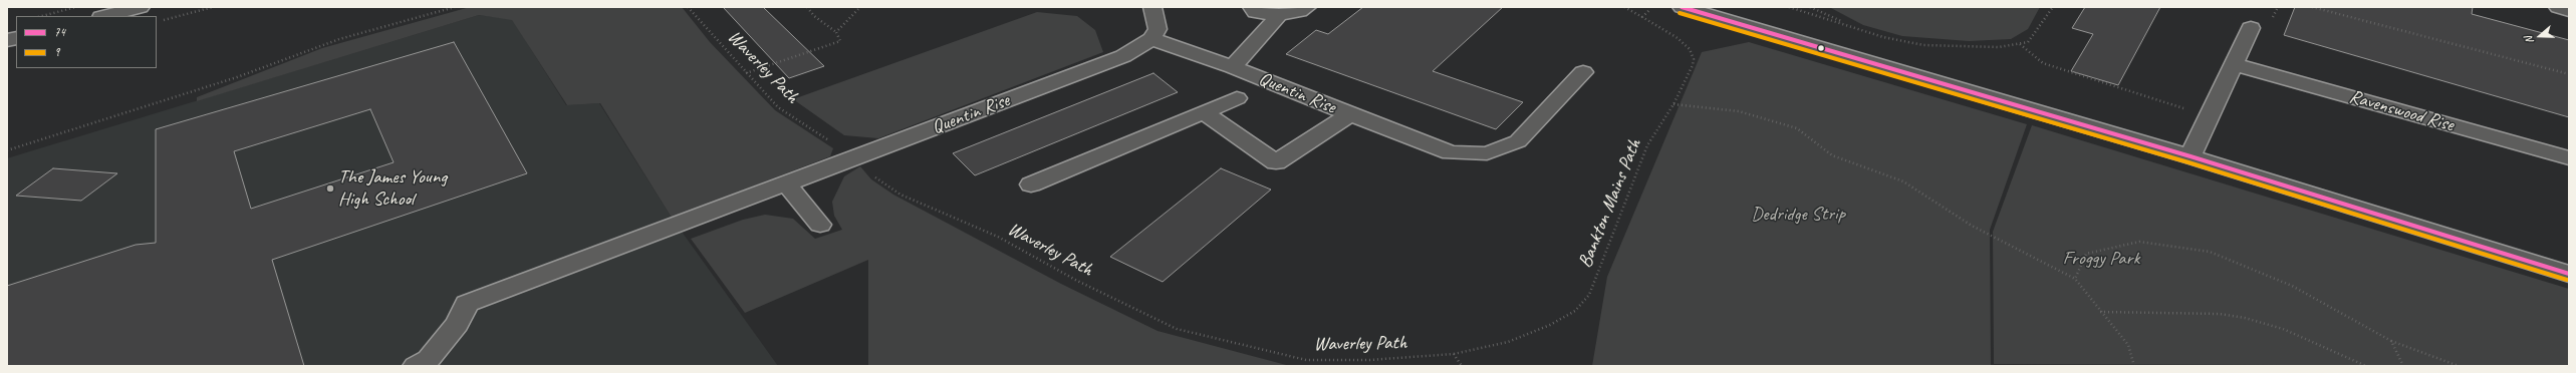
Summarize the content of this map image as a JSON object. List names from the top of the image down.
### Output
{
  "streets": {
    "street": ["Quentin Rise", "Ravenswood Rise"],
    "path": ["Waverley Path", "Bankton Mains Path"]
  },
  "crossings": [
    ["Waverley Path", "Quentin Rise"],
    ["Waverley Path", "Bankton Mains Path"]
  ],
  "parks": ["Dedridge Strip", "Froggy Park"],
  "places": ["The James Young High School"],
  "lines": ["transit line 74", "transit line 9"],
  "legend": ["74", "9"],
  "north": "left"
}
